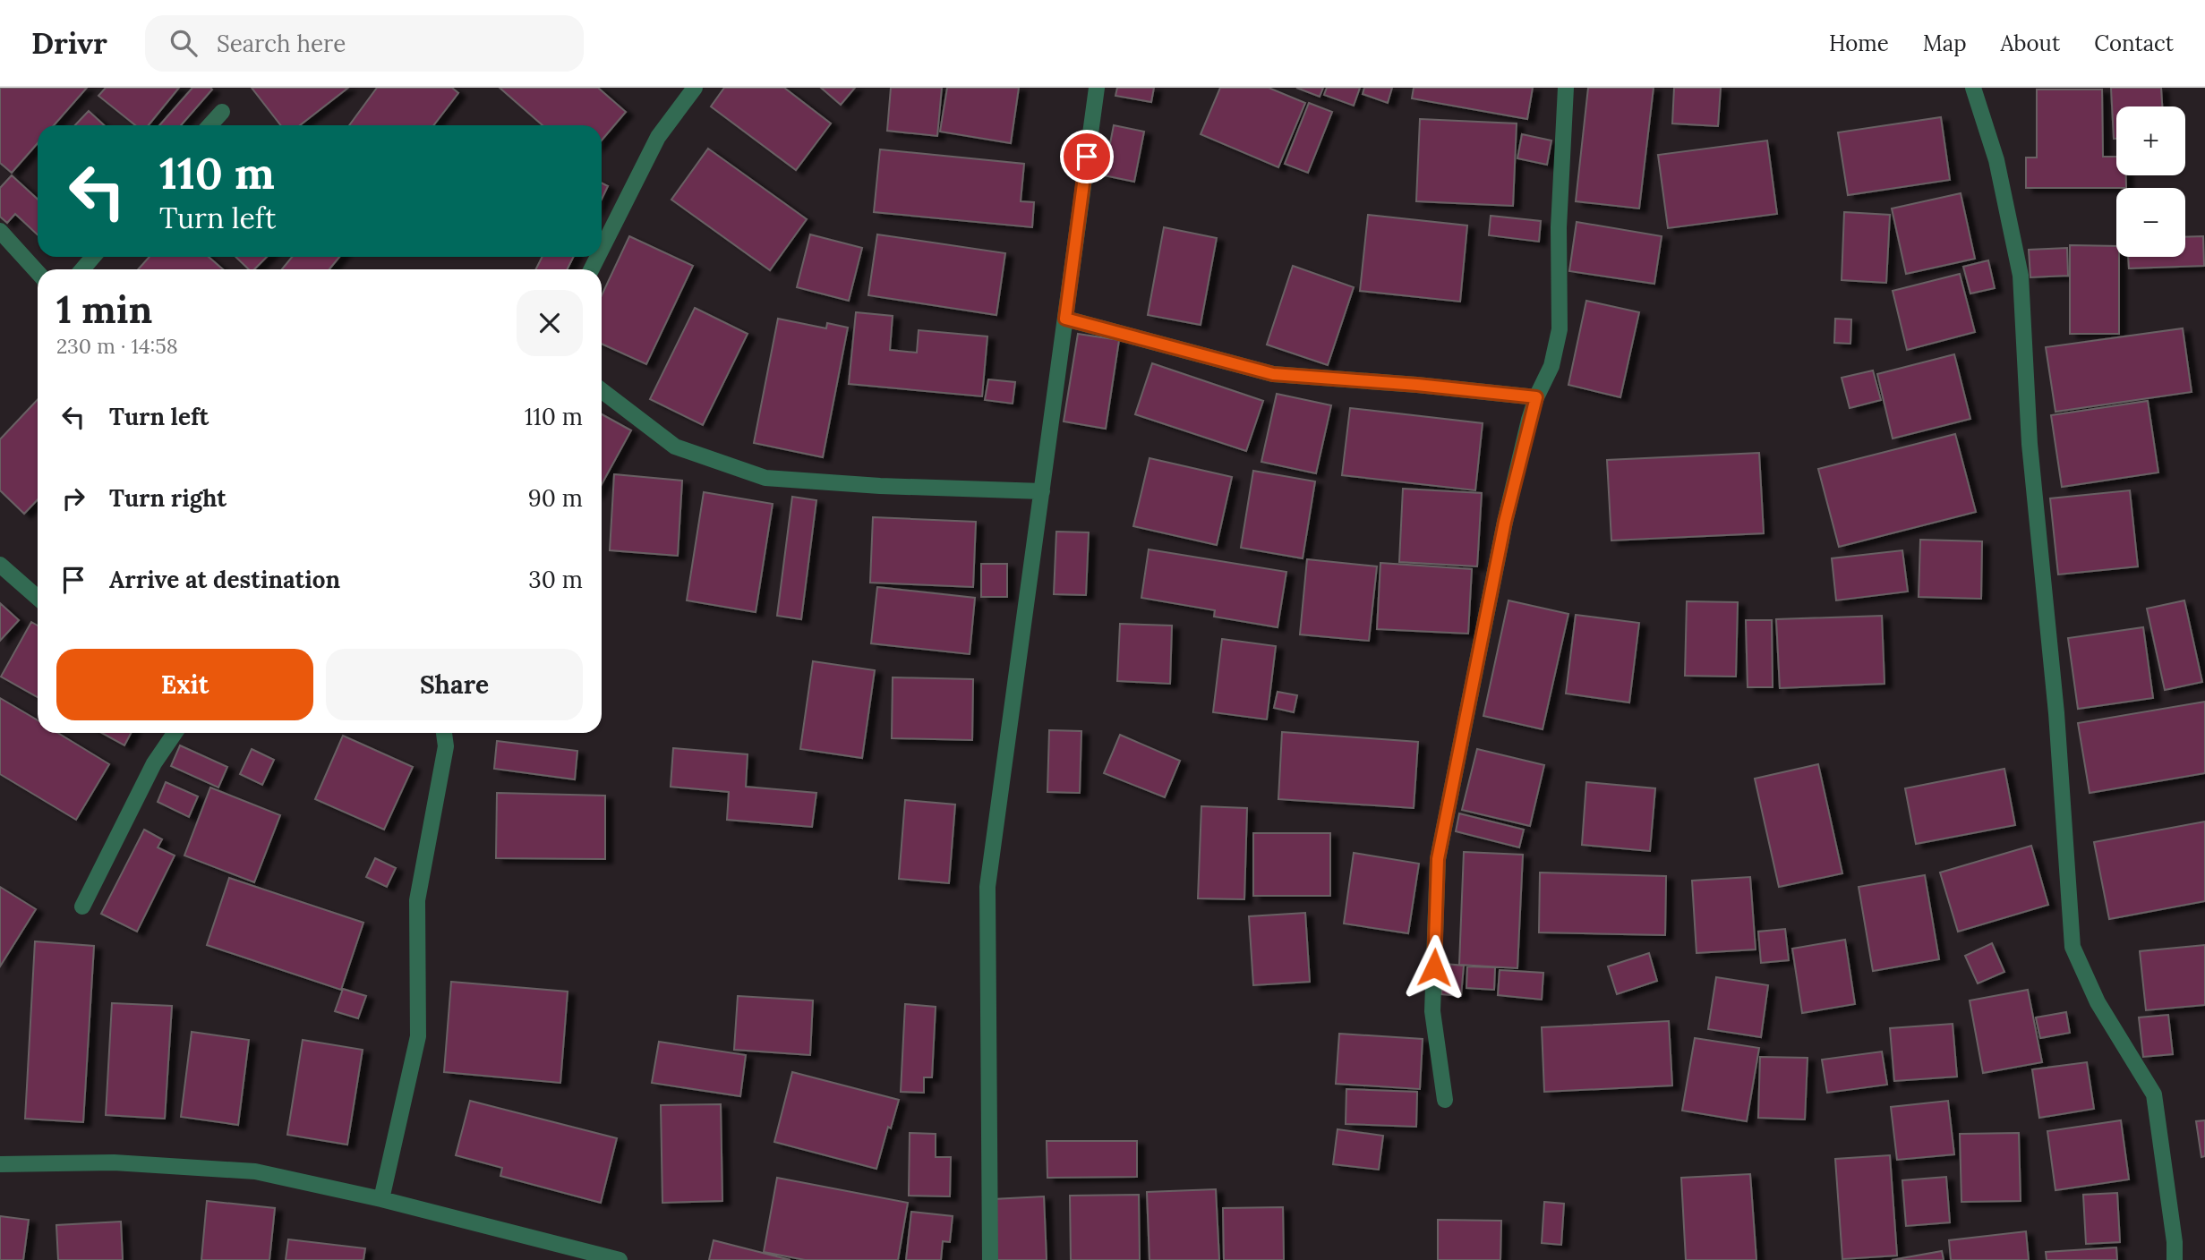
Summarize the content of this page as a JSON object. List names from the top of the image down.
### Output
{
  "page": {
    "header": "Drivr",
    "search": "Search here",
    "nav": [
      "Home",
      "Map",
      "About",
      "Contact"
    ],
    "map_buttons": ["+", "−"],
    "turn": ["110 m", "Turn left"],
    "heading": ["1 min", "230 m · 14:58"],
    "list": [
      {
        "name": "Turn left",
        "value": "110 m"
      },
      {
        "name": "Turn right",
        "value": "90 m"
      },
      {
        "name": "Arrive at destination",
        "value": "30 m"
      }
    ],
    "buttons": ["Exit", "Share"]
  }
}
